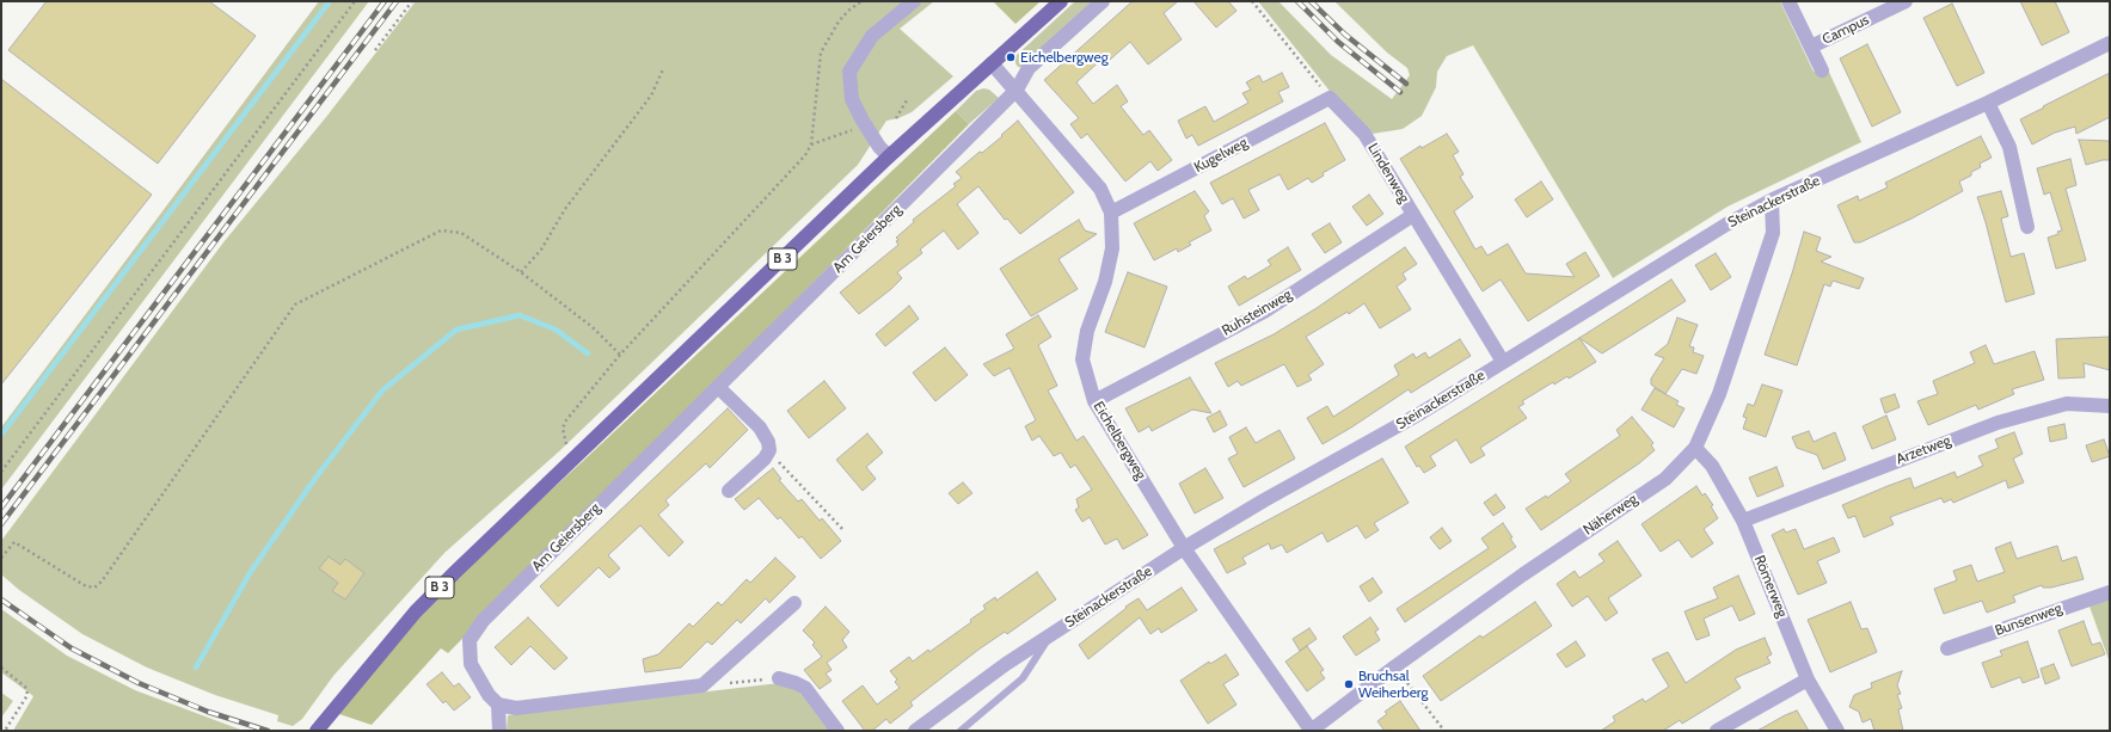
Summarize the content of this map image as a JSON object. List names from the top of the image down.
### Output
{
  "streets": {
    "main road": ["B 3"],
    "street": [
      "Campus",
      "Kugelweg",
      "Lindenweg",
      "Steinackerstraße",
      "Am Geiersberg",
      "Ruhsteinweg",
      "Eichelbergweg",
      "Arzetweg",
      "Näherweg",
      "Römerweg",
      "Bunsenweg"
    ]
  },
  "crossings": [
    ["Kugelweg", "Lindenweg"],
    ["Kugelweg", "Eichelbergweg"],
    ["Lindenweg", "Steinackerstraße"],
    ["Lindenweg", "Ruhsteinweg"],
    ["Steinackerstraße", "Eichelbergweg"],
    ["Steinackerstraße", "Näherweg"],
    ["Am Geiersberg", "Eichelbergweg"],
    ["B 3", "Eichelbergweg"],
    ["Ruhsteinweg", "Eichelbergweg"],
    ["Eichelbergweg", "Näherweg"],
    ["Arzetweg", "Römerweg"],
    ["Näherweg", "Römerweg"]
  ],
  "places": ["Eichelbergweg", "Bruchsal Weiherberg"]
}
